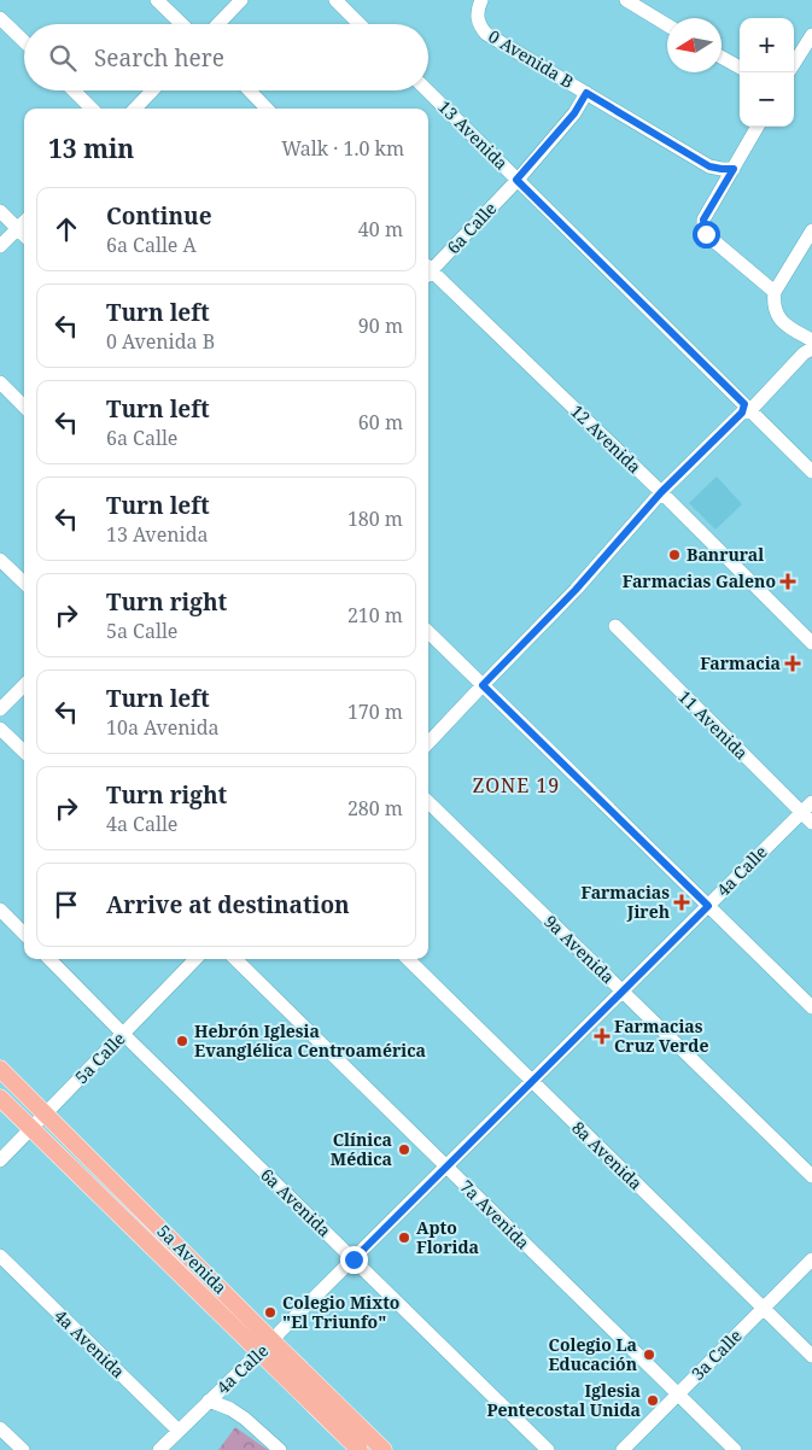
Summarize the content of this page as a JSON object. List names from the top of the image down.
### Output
{
  "streets": {
    "main road": ["5a Avenida"],
    "street": [
      "0 Avenida B",
      "13 Avenida",
      "6a Calle",
      "12 Avenida",
      "11 Avenida",
      "4a Calle",
      "9a Avenida",
      "5a Calle",
      "8a Avenida",
      "6a Avenida",
      "7a Avenida",
      "4a Avenida",
      "3a Calle"
    ]
  },
  "crossings": [
    ["0 Avenida B", "6a Calle"],
    ["13 Avenida", "6a Calle"],
    ["11 Avenida", "4a Calle"],
    ["4a Calle", "9a Avenida"],
    ["4a Calle", "8a Avenida"],
    ["4a Calle", "6a Avenida"],
    ["4a Calle", "7a Avenida"],
    ["4a Calle", "5a Avenida"],
    ["4a Calle", "4a Avenida"],
    ["5a Calle", "6a Avenida"],
    ["5a Calle", "5a Avenida"],
    ["8a Avenida", "3a Calle"],
    ["7a Avenida", "3a Calle"]
  ],
  "districts": ["ZONE 19"],
  "places": {
    "other": [
      "Banrural",
      "Hebrón Iglesia Evanglélica Centroamérica",
      "Clínica Médica",
      "Apto Florida",
      "Colegio Mixto \"El Triunfo\"",
      "Colegio La Educación",
      "Iglesia Pentecostal Unida"
    ],
    "health": [
      "Farmacias Galeno",
      "Farmacia",
      "Farmacias Jireh",
      "Farmacias Cruz Verde"
    ]
  },
  "north": "left",
  "page": {
    "map_buttons": ["+", "−"],
    "search": "Search here",
    "heading": ["13 min", "Walk · 1.0 km"],
    "list": [
      ["Continue", "6a Calle A", "40 m"],
      ["Turn left", "0 Avenida B", "90 m"],
      ["Turn left", "6a Calle", "60 m"],
      ["Turn left", "13 Avenida", "180 m"],
      ["Turn right", "5a Calle", "210 m"],
      ["Turn left", "10a Avenida", "170 m"],
      ["Turn right", "4a Calle", "280 m"],
      "Arrive at destination"
    ]
  }
}
